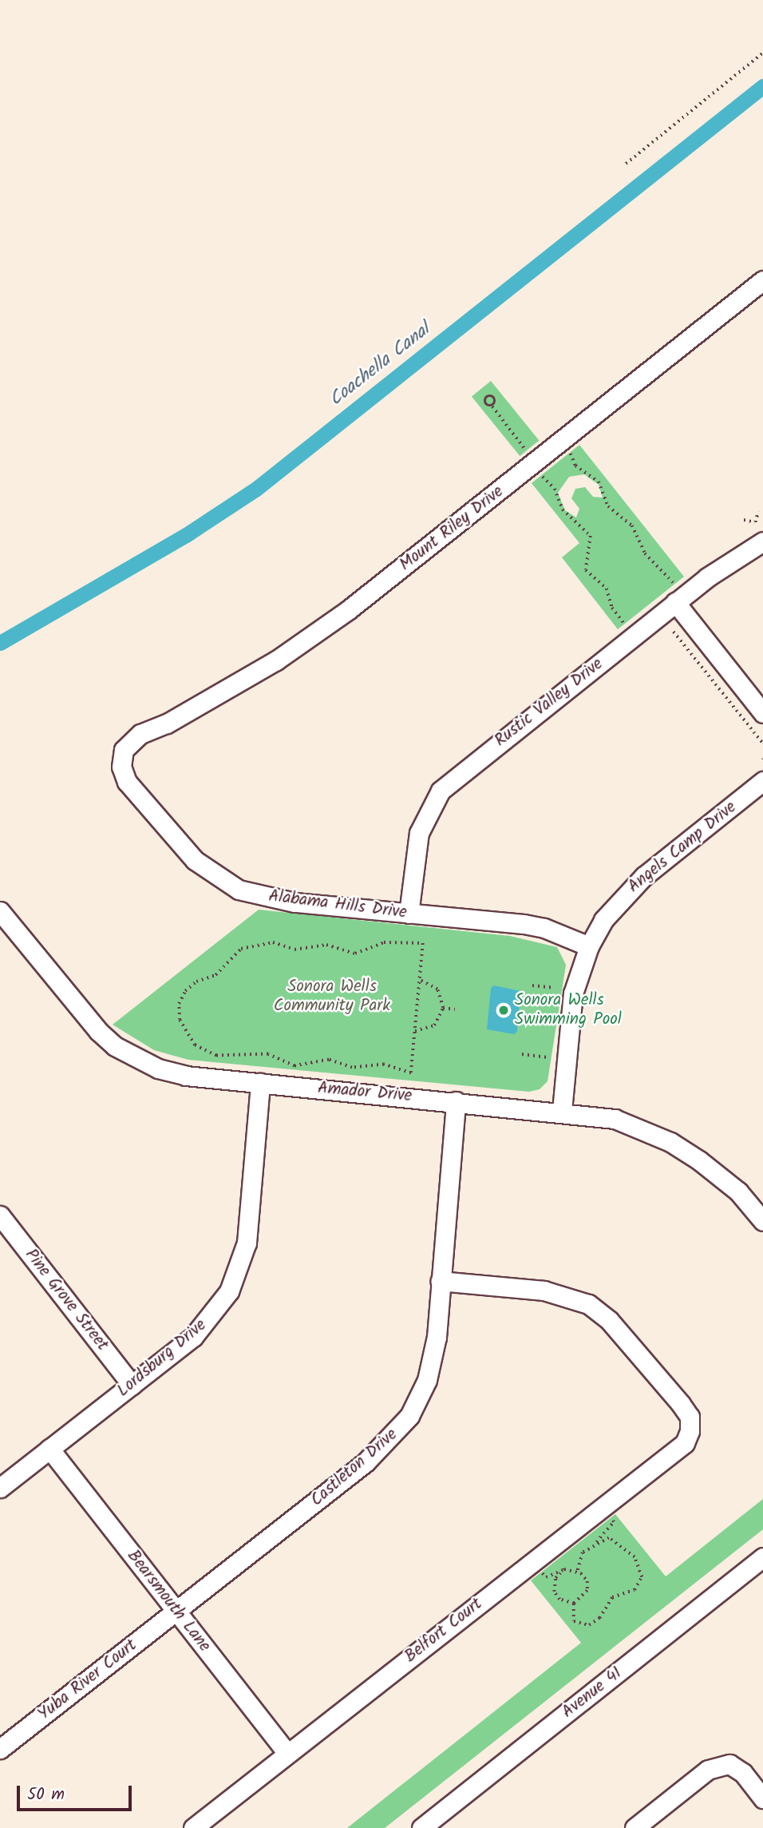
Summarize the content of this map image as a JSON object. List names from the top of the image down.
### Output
{
  "streets": {
    "street": [
      "Mount Riley Drive",
      "Rustic Valley Drive",
      "Angels Camp Drive",
      "Alabama Hills Drive",
      "Amador Drive",
      "Pine Grove Street",
      "Lordsburg Drive",
      "Castleton Drive",
      "Bearsmouth Lane",
      "Belfort Court",
      "Yuba River Court",
      "Avenue 41"
    ]
  },
  "crossings": [
    ["Mount Riley Drive", "Alabama Hills Drive"],
    ["Rustic Valley Drive", "Alabama Hills Drive"],
    ["Angels Camp Drive", "Alabama Hills Drive"],
    ["Angels Camp Drive", "Amador Drive"],
    ["Amador Drive", "Lordsburg Drive"],
    ["Amador Drive", "Castleton Drive"],
    ["Pine Grove Street", "Lordsburg Drive"],
    ["Lordsburg Drive", "Bearsmouth Lane"],
    ["Castleton Drive", "Bearsmouth Lane"],
    ["Castleton Drive", "Belfort Court"],
    ["Castleton Drive", "Yuba River Court"],
    ["Bearsmouth Lane", "Belfort Court"],
    ["Bearsmouth Lane", "Yuba River Court"]
  ],
  "water": ["Coachella Canal"],
  "parks": ["Sonora Wells Community Park"],
  "places": ["Sonora Wells Swimming Pool"],
  "scale_bar": "50 m"
}
